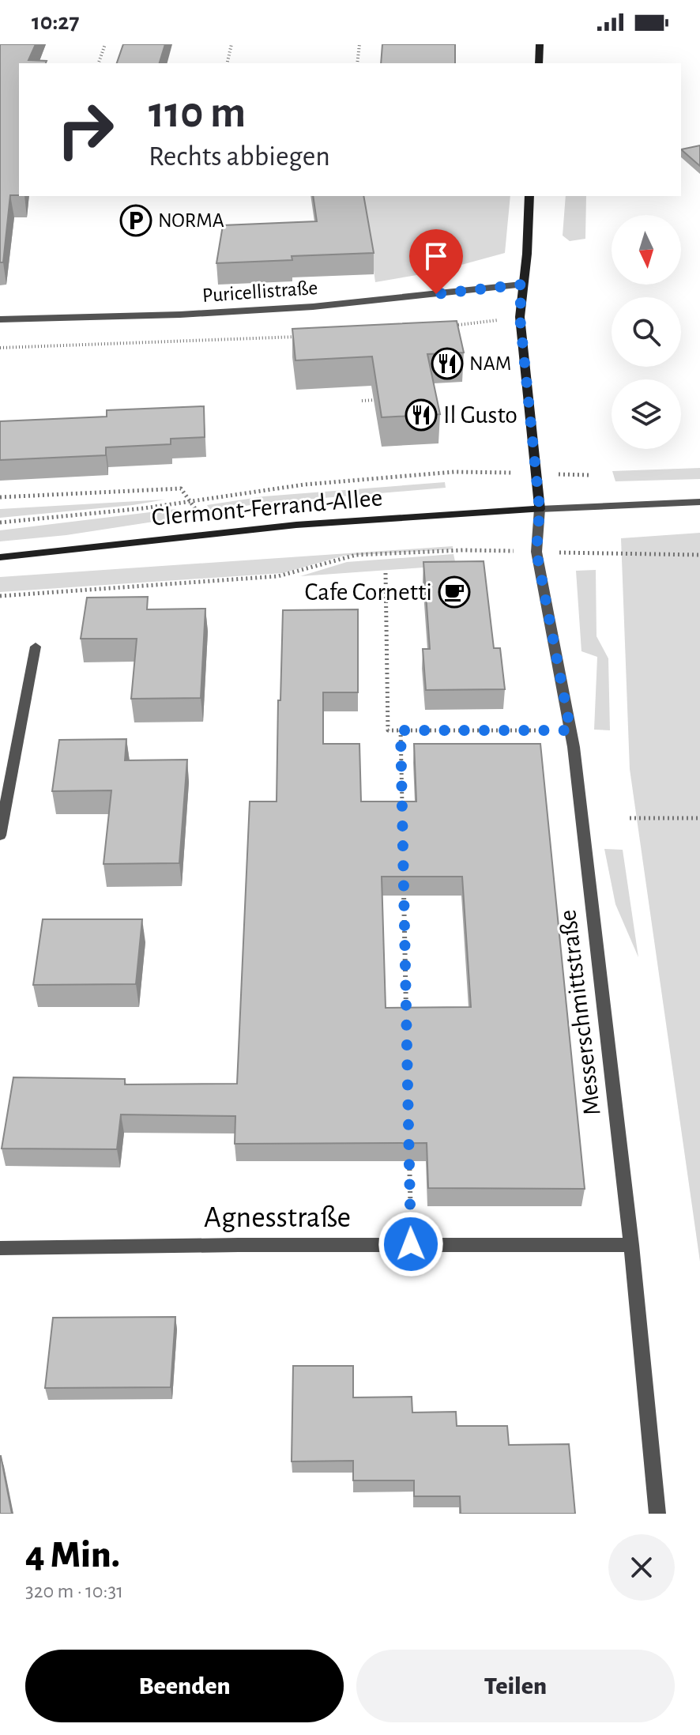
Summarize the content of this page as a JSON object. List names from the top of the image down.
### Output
{
  "streets": {
    "street": [
      "Puricellistraße",
      "Clermont-Ferrand-Allee",
      "Messerschmittstraße",
      "Agnesstraße"
    ]
  },
  "crossings": [
    ["Clermont-Ferrand-Allee", "Messerschmittstraße"],
    ["Messerschmittstraße", "Agnesstraße"]
  ],
  "places": {
    "parking": ["NORMA"],
    "restaurant": ["NAM", "Il Gusto"],
    "cafe": ["Cafe Cornetti"]
  },
  "north": "bottom",
  "page": {
    "status": "10:27",
    "turn": ["110 m", "Rechts abbiegen"],
    "heading": ["4 Min.", "320 m · 10:31"],
    "buttons": ["Beenden", "Teilen"]
  }
}
